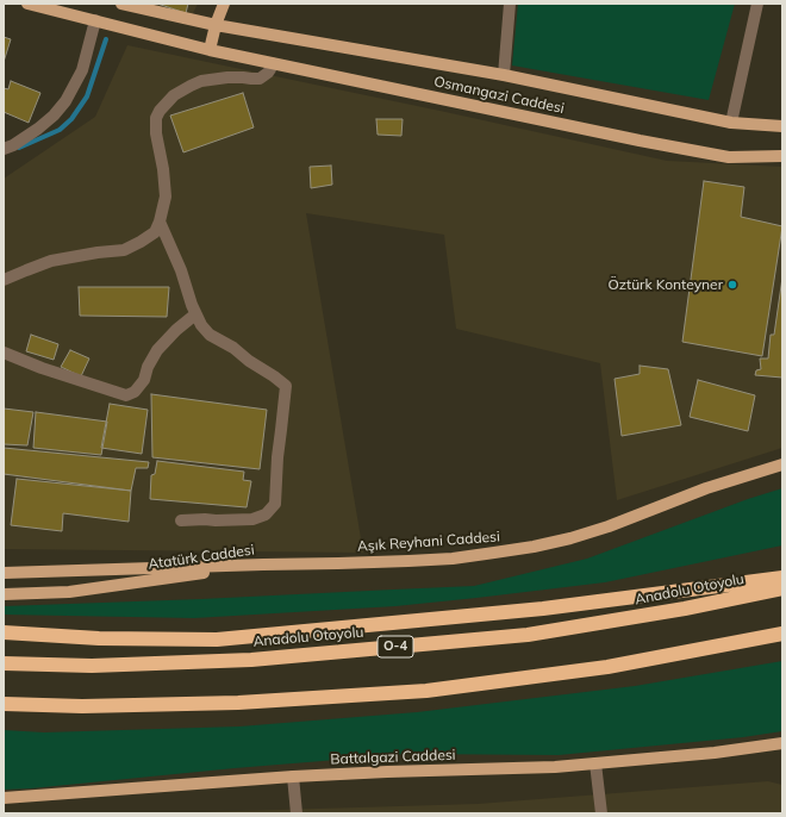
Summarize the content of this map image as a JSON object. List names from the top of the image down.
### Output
{
  "streets": {
    "highway": ["Anadolu Otoyolu", "O-4"],
    "main road": [
      "Osmangazi Caddesi",
      "Aşık Reyhani Caddesi",
      "Atatürk Caddesi",
      "Battalgazi Caddesi"
    ]
  },
  "crossings": [
    ["Aşık Reyhani Caddesi", "Atatürk Caddesi"]
  ],
  "places": ["Öztürk Konteyner"]
}
